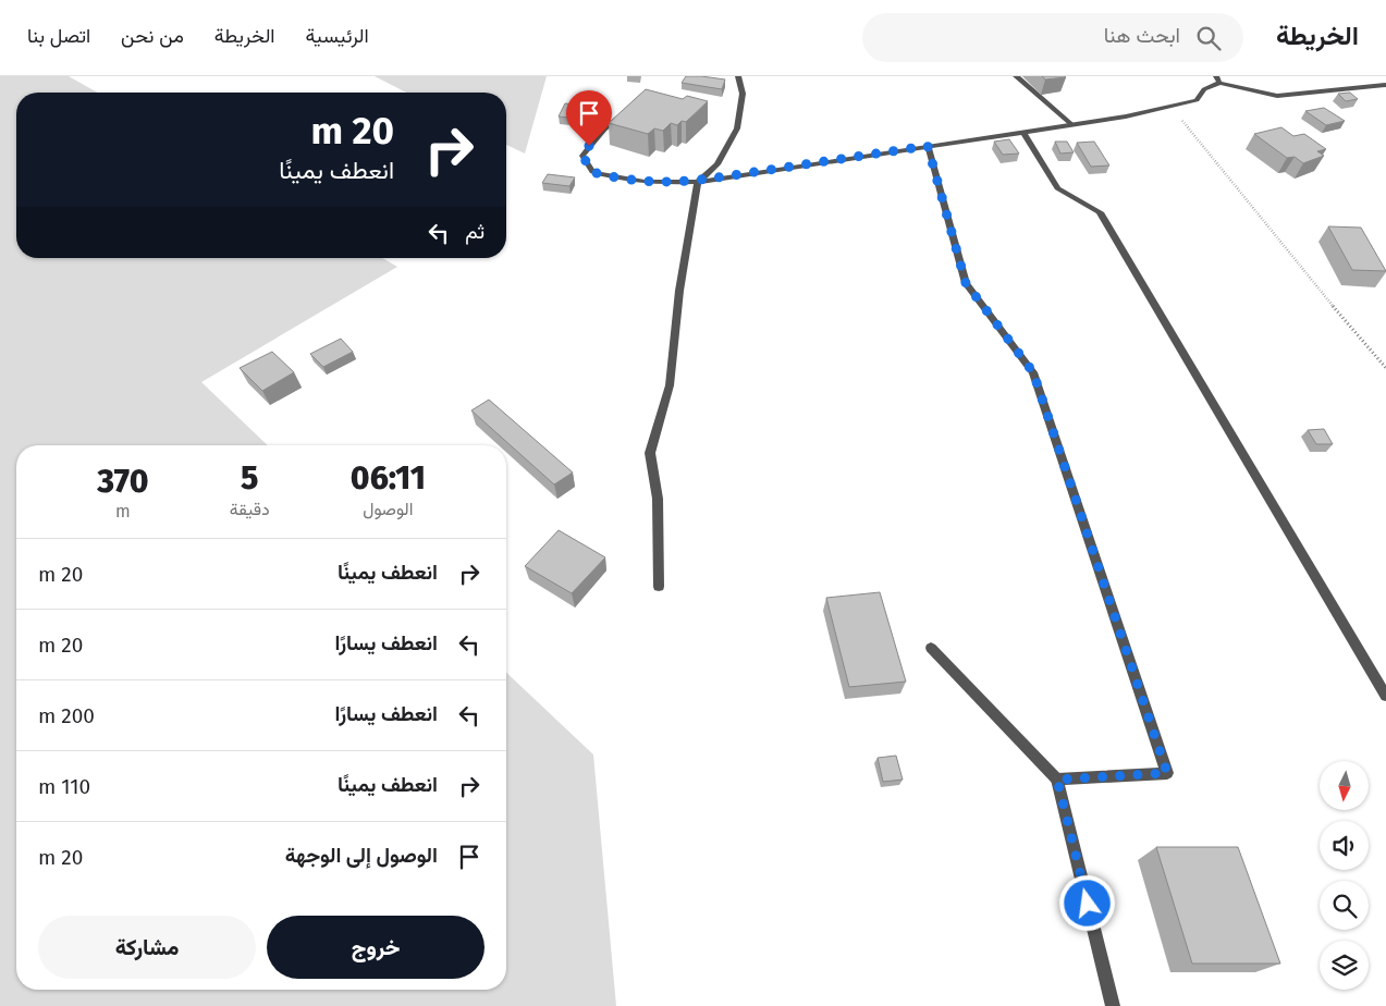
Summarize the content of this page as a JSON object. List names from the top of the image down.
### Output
{
  "north": "bottom",
  "page": {
    "header": "الخريطة",
    "search": "ابحث هنا",
    "nav": [
      "الرئيسية",
      "الخريطة",
      "من نحن",
      "اتصل بنا"
    ],
    "turn": ["20 m", "انعطف يمينًا"],
    "then": "ثم",
    "eta": [
      "06:11",
      "الوصول",
      "5",
      "دقيقة",
      "370",
      "m"
    ],
    "list": [
      {
        "name": "انعطف يمينًا",
        "value": "20 m"
      },
      {
        "name": "انعطف يسارًا",
        "value": "20 m"
      },
      {
        "name": "انعطف يسارًا",
        "value": "200 m"
      },
      {
        "name": "انعطف يمينًا",
        "value": "110 m"
      },
      {
        "name": "الوصول إلى الوجهة",
        "value": "20 m"
      }
    ],
    "buttons": ["خروج", "مشاركة"]
  }
}
